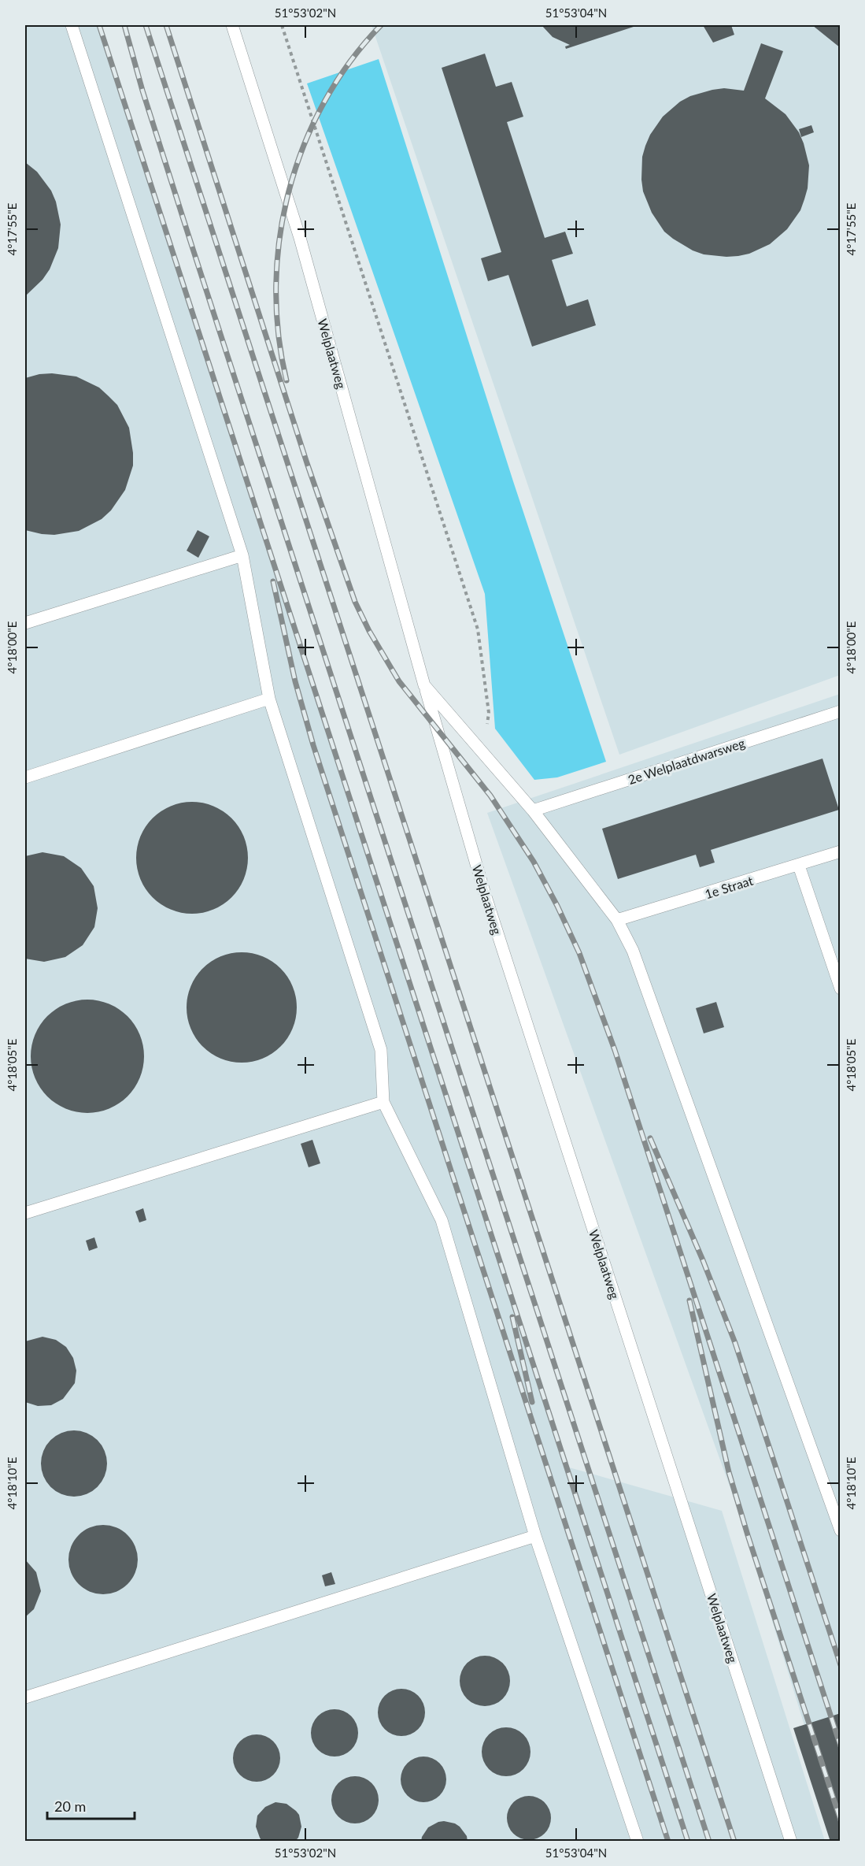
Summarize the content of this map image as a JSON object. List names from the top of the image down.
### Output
{
  "streets": {
    "lane": ["Welplaatweg", "2e Welplaatdwarsweg", "1e Straat"]
  },
  "crossings": [
    ["Welplaatweg", "2e Welplaatdwarsweg"],
    ["Welplaatweg", "1e Straat"]
  ],
  "scale_bar": "20 m",
  "coordinates": [
    "51°53'02\"N",
    "51°53'04\"N",
    "4°17'55\"E",
    "4°18'00\"E",
    "4°18'05\"E",
    "4°18'10\"E"
  ]
}
